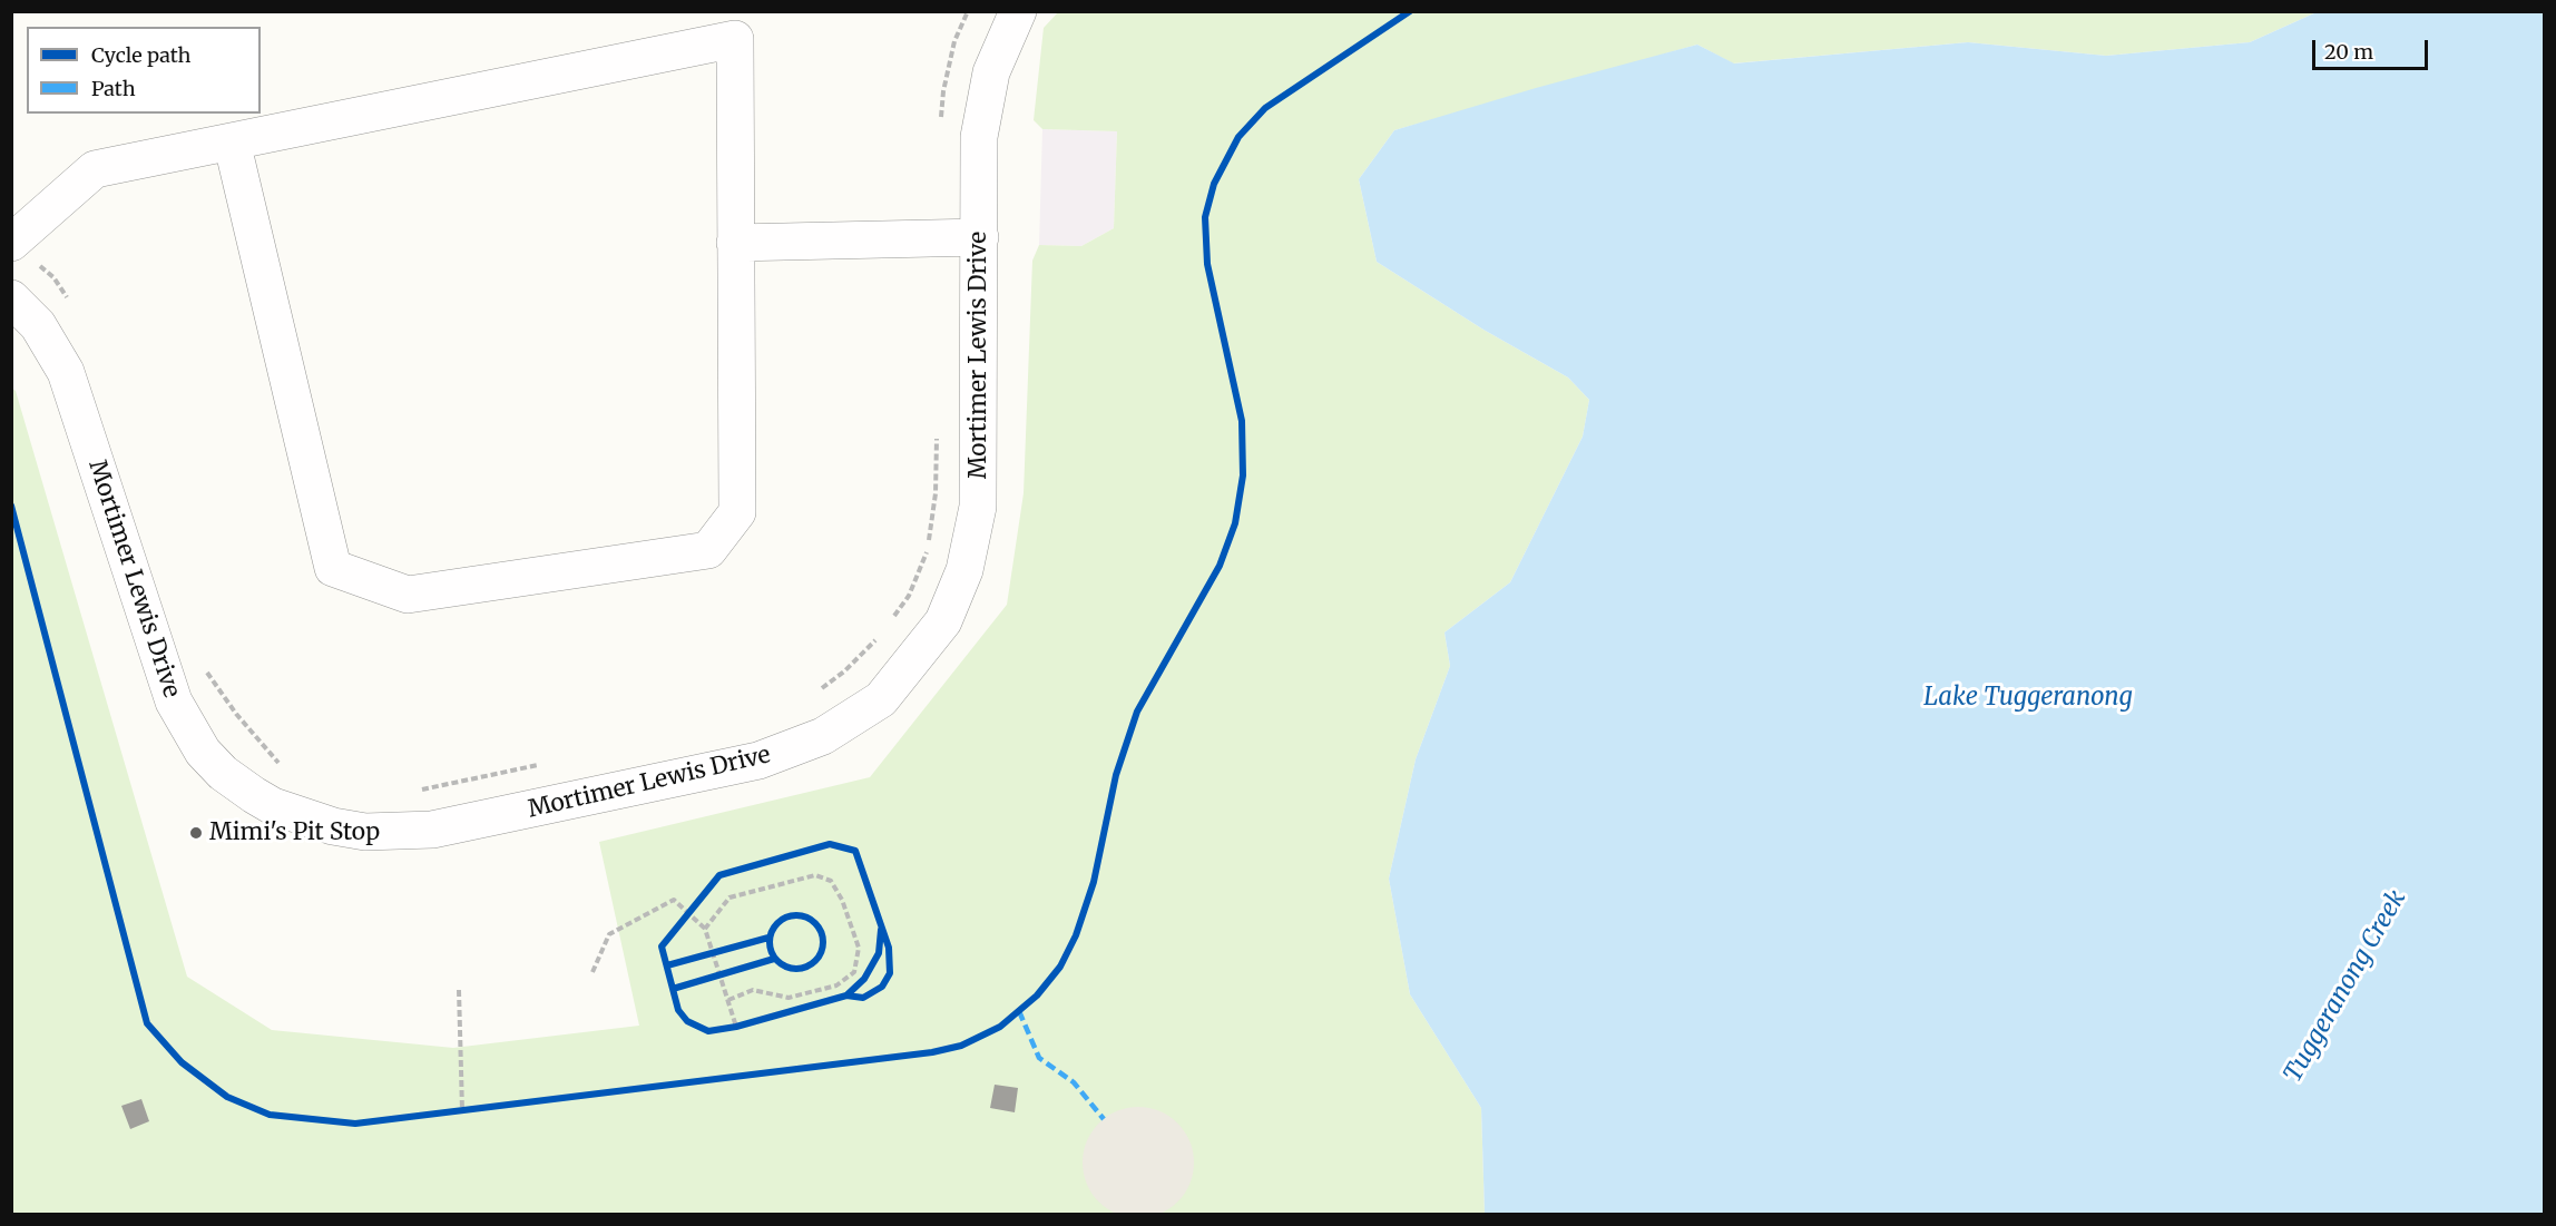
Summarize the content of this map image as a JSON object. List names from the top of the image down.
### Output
{
  "streets": {
    "street": ["Mortimer Lewis Drive"]
  },
  "water": ["Lake Tuggeranong", "Tuggeranong Creek"],
  "places": ["Mimi's Pit Stop"],
  "legend": ["Cycle path", "Path"],
  "scale_bar": "20 m"
}
